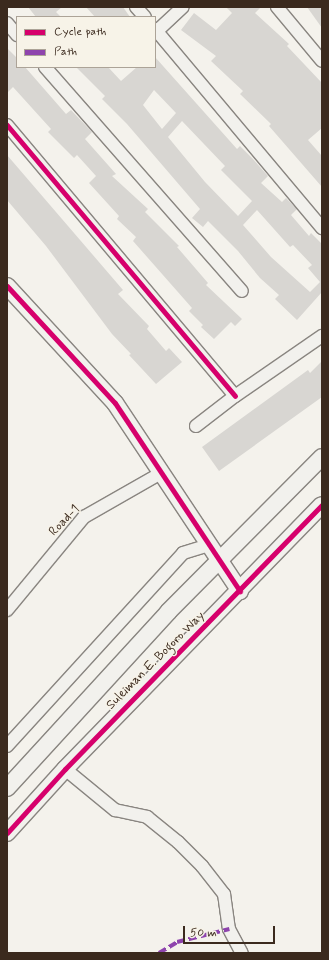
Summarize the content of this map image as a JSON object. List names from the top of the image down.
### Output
{
  "streets": {
    "street": ["Road-1", "Suleiman E. Bogoro Way"]
  },
  "legend": ["Cycle path", "Path"],
  "scale_bar": "50 m"
}
